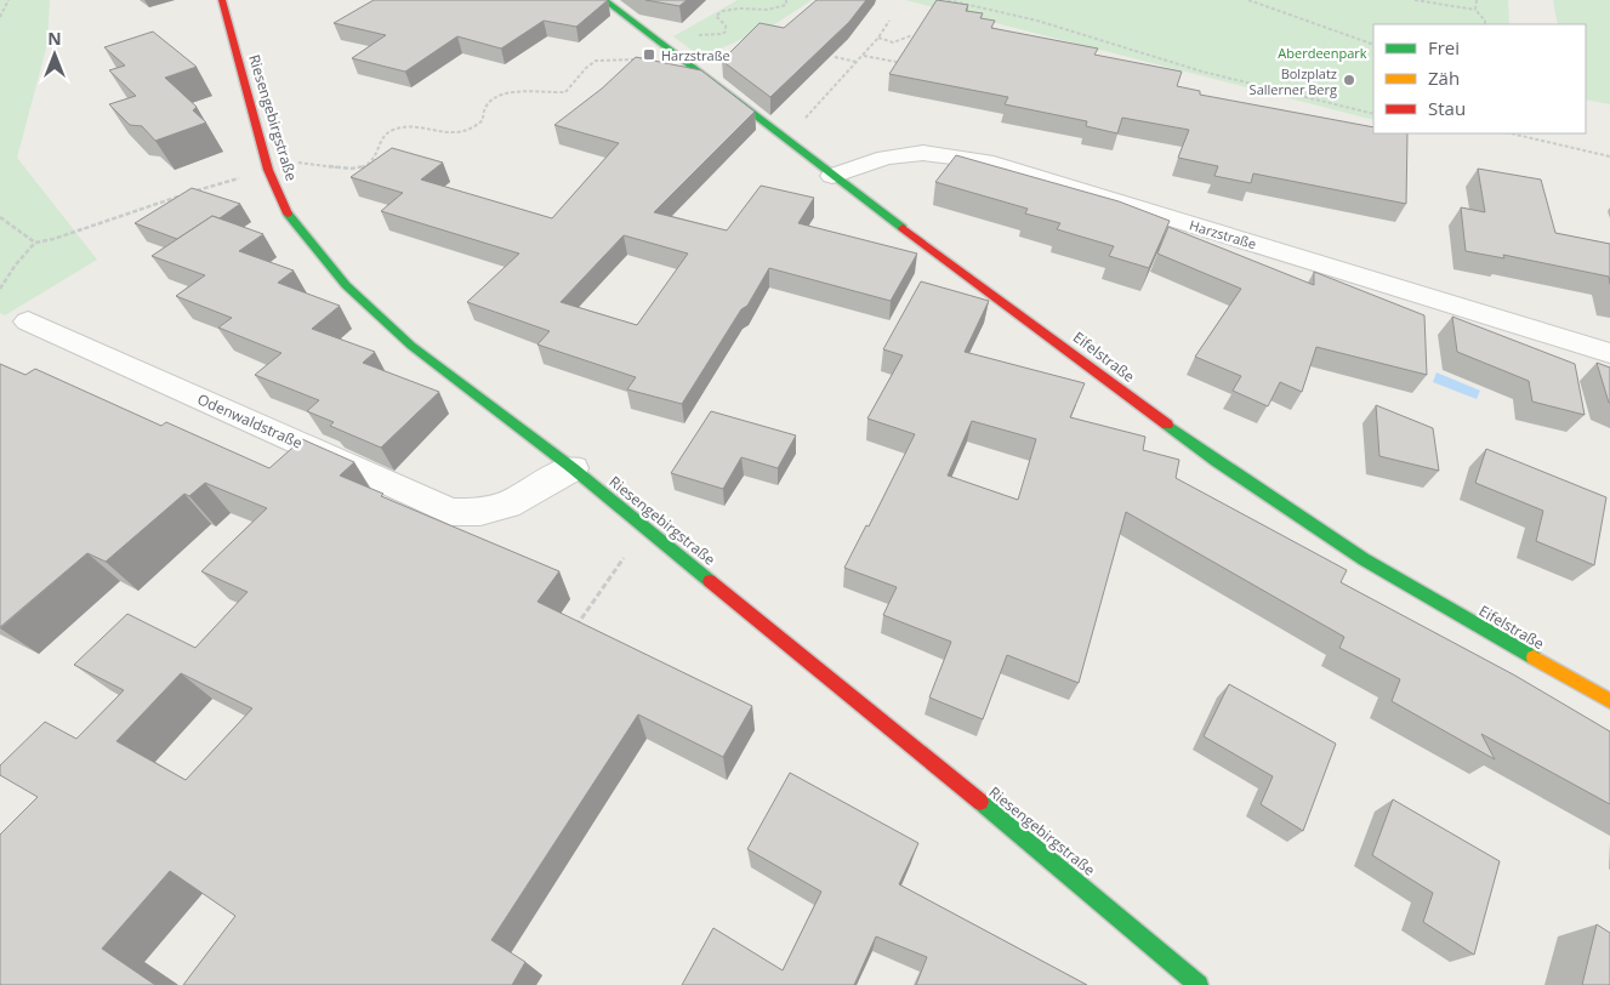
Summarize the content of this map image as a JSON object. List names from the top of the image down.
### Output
{
  "streets": {
    "street": [
      "Riesengebirgstraße",
      "Harzstraße",
      "Eifelstraße",
      "Odenwaldstraße"
    ]
  },
  "crossings": [
    ["Riesengebirgstraße", "Odenwaldstraße"],
    ["Harzstraße", "Eifelstraße"]
  ],
  "parks": ["Aberdeenpark"],
  "places": {
    "transit": ["Harzstraße"],
    "other": ["Bolzplatz Sallerner Berg"]
  },
  "legend": ["Frei", "Zäh", "Stau"],
  "north": "top"
}
